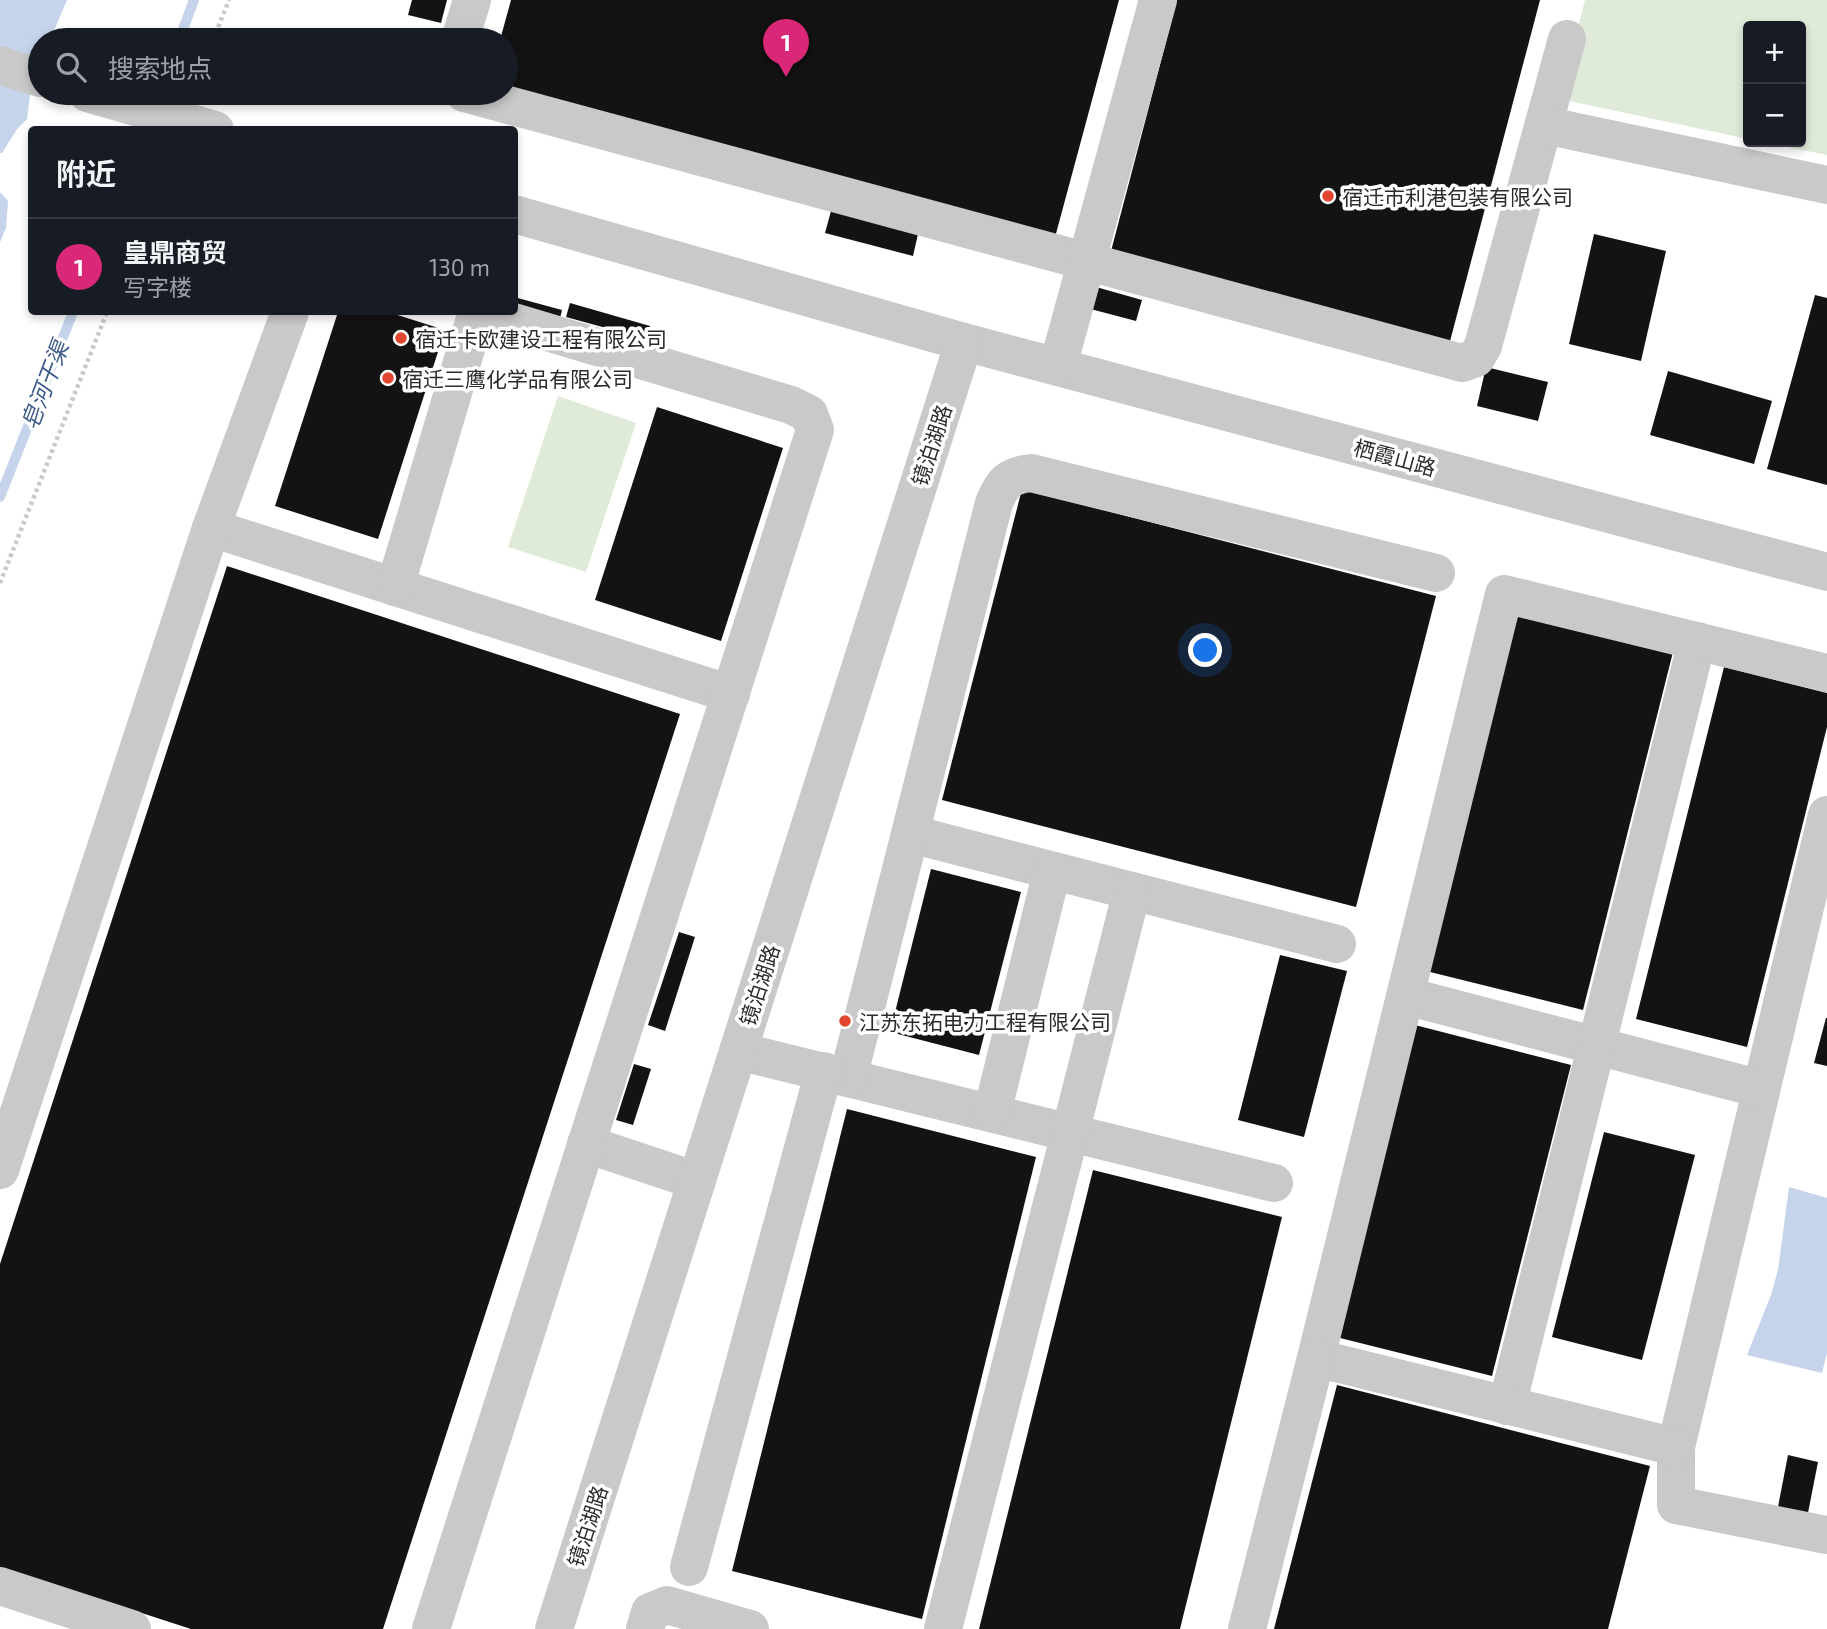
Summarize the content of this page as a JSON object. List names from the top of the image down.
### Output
{
  "streets": {
    "street": ["镜泊湖路", "栖霞山路"]
  },
  "crossings": [
    ["镜泊湖路", "栖霞山路"]
  ],
  "water": ["皂河干渠"],
  "places": [
    "宿迁市利港包装有限公司",
    "宿迁卡欧建设工程有限公司",
    "宿迁三鹰化学品有限公司",
    "江苏东拓电力工程有限公司"
  ],
  "page": {
    "pins": "1",
    "map_buttons": ["+", "−"],
    "search": "搜索地点",
    "heading": "附近",
    "list": [
      {
        "mark": "1",
        "name": "皇鼎商贸",
        "note": "写字楼",
        "value": "130 m"
      }
    ]
  }
}
